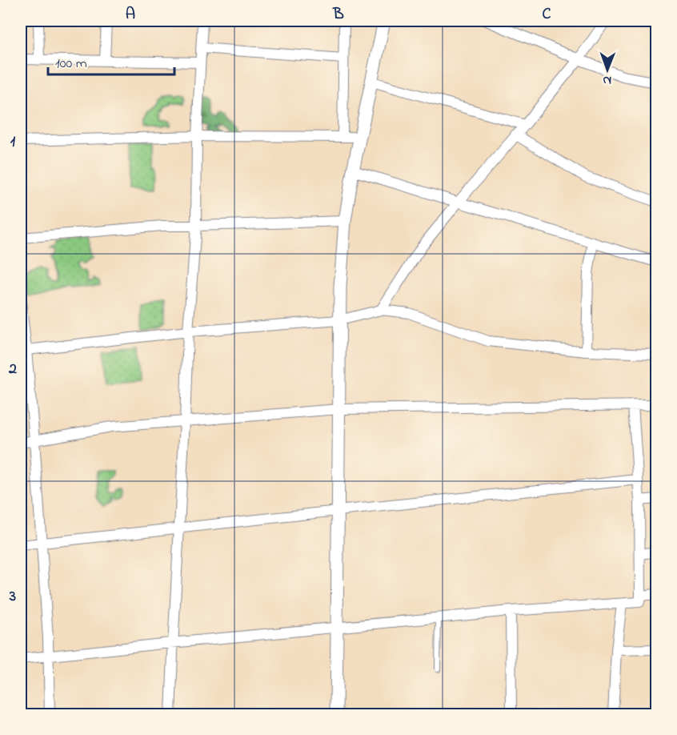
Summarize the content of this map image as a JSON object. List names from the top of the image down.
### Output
{
  "scale_bar": "100 m",
  "north": "bottom",
  "grid": {
    "columns": ["A", "B", "C"],
    "rows": ["1", "2", "3"]
  }
}
